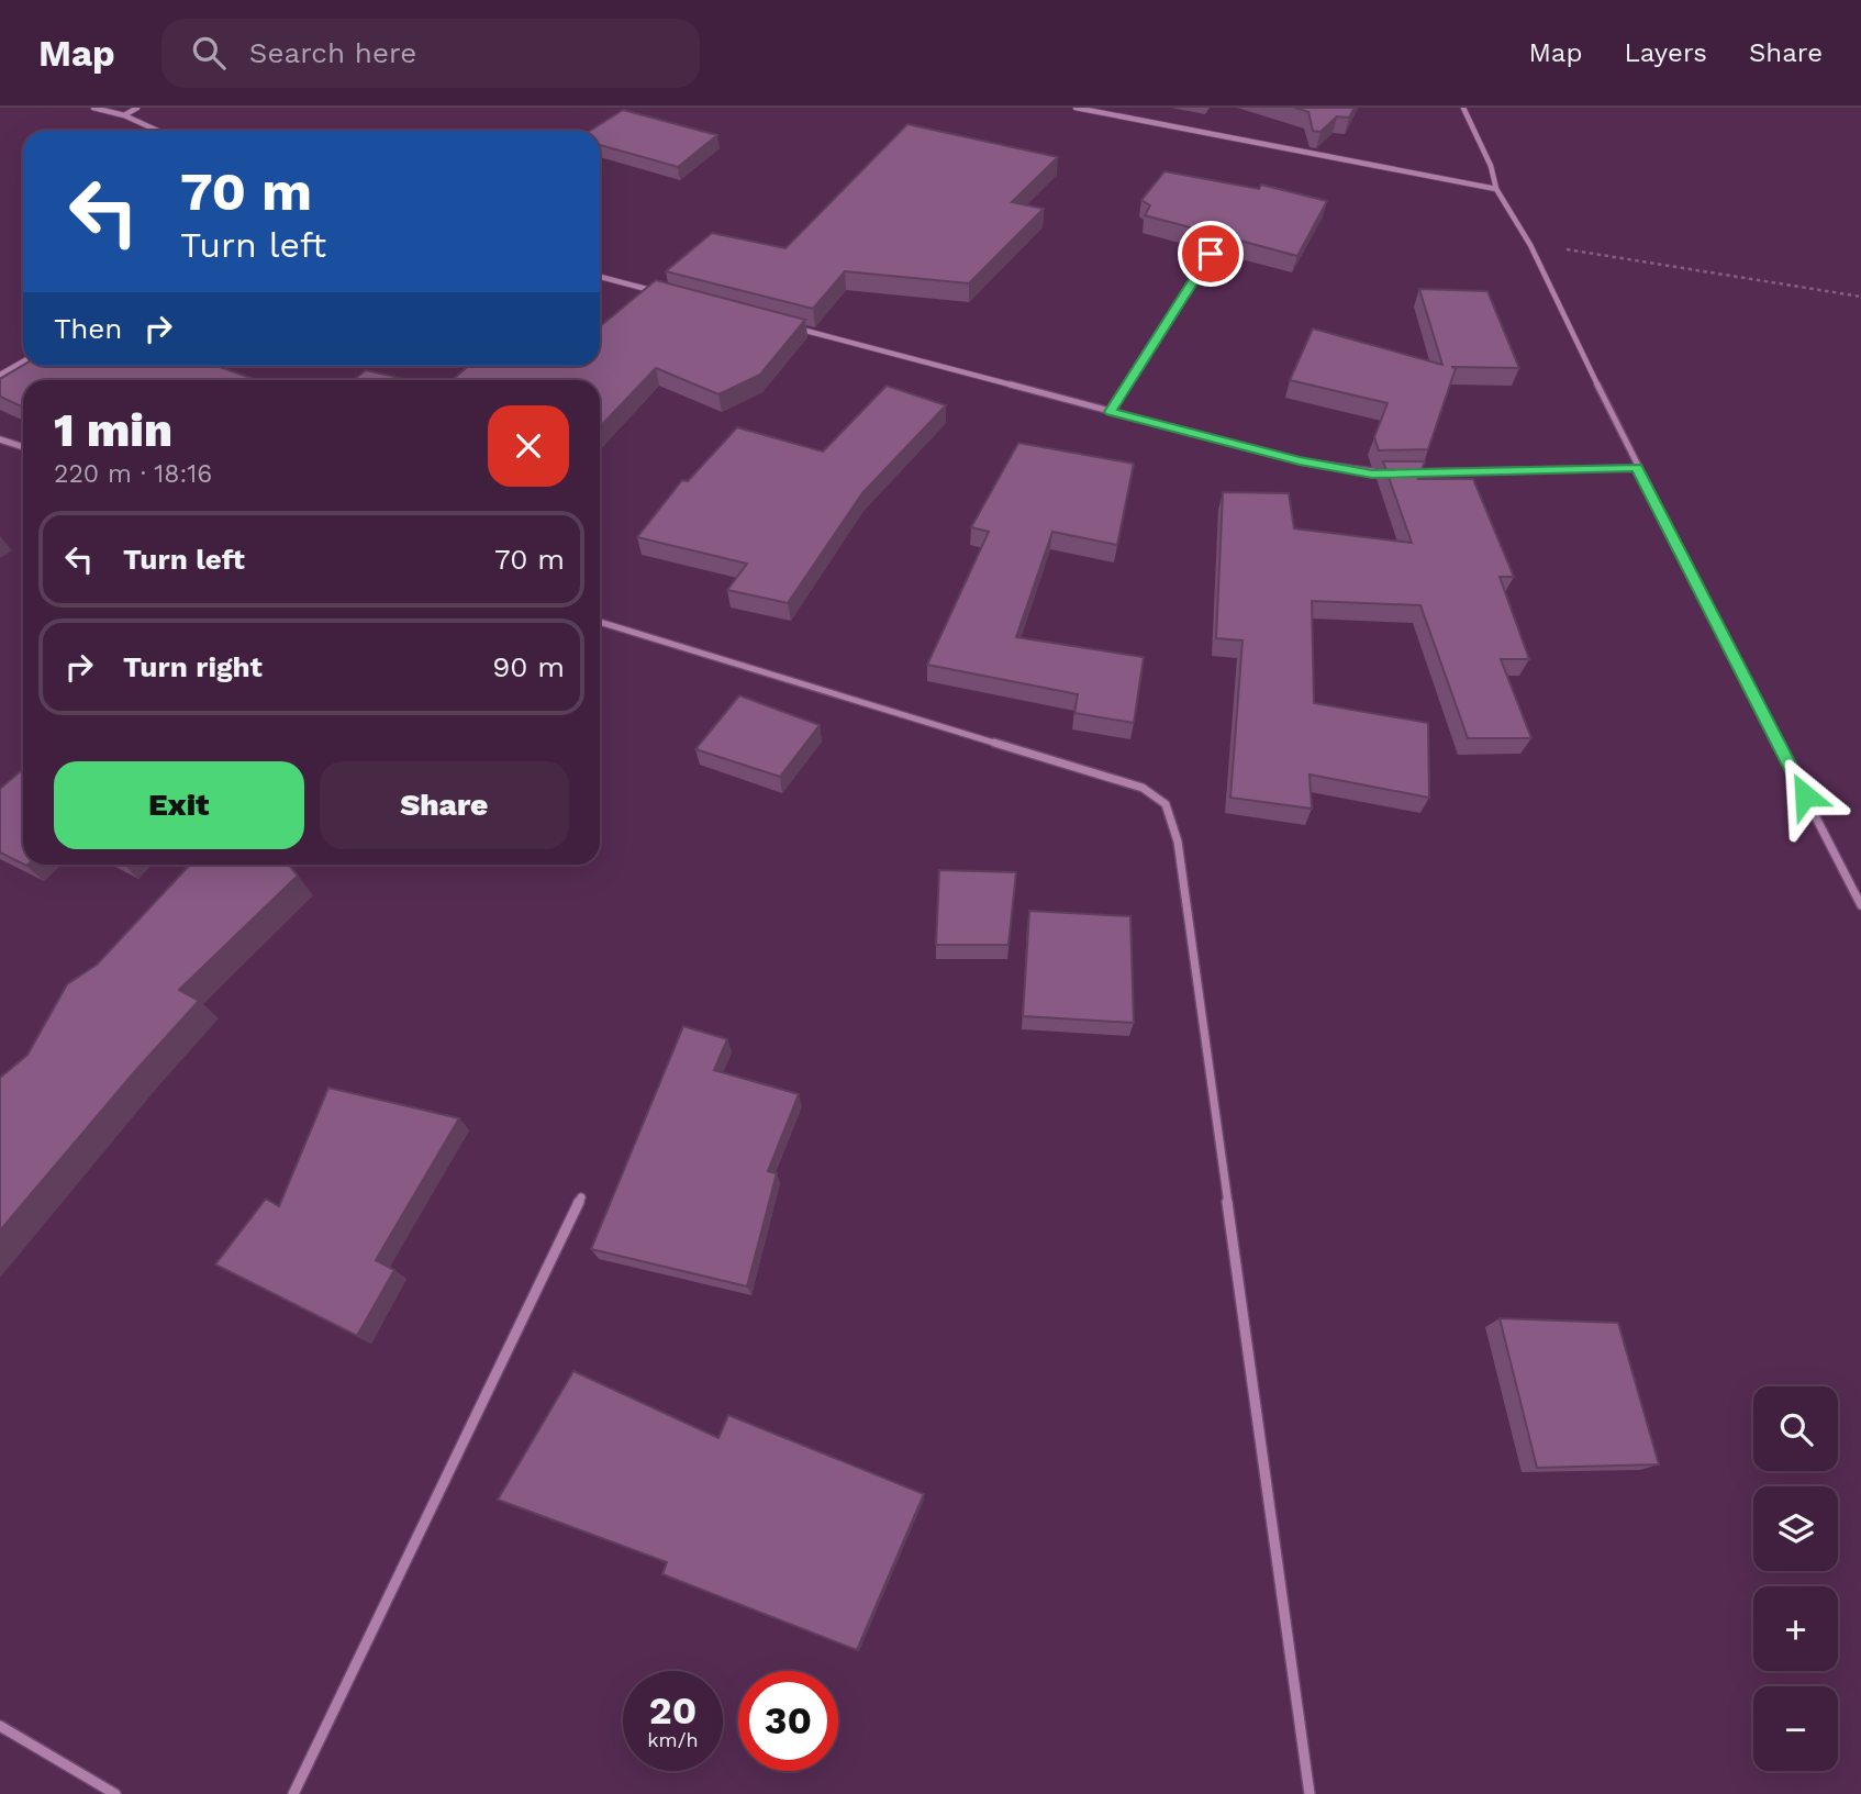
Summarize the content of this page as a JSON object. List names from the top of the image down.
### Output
{
  "page": {
    "header": "Map",
    "search": "Search here",
    "nav": ["Map", "Layers", "Share"],
    "turn": ["70 m", "Turn left"],
    "then": "Then",
    "heading": ["1 min", "220 m · 18:16"],
    "list": [
      {
        "name": "Turn left",
        "value": "70 m"
      },
      {
        "name": "Turn right",
        "value": "90 m"
      }
    ],
    "buttons": ["Exit", "Share"],
    "map_buttons": ["+", "−"],
    "speed": "20 km/h",
    "limit": "30"
  }
}
